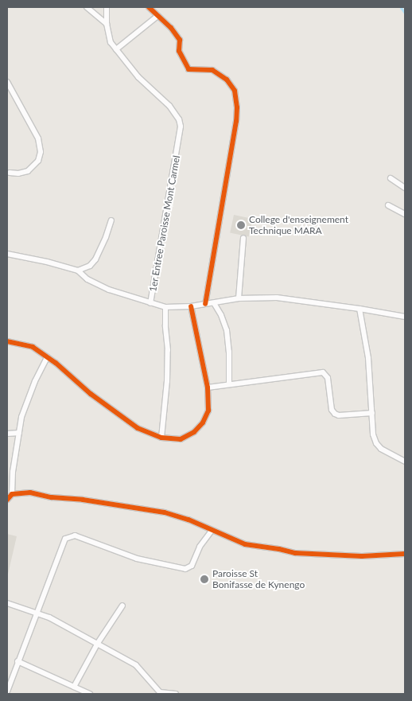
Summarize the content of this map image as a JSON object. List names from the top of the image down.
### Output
{
  "streets": {
    "street": ["1er Entree Paroisse Mont Carmel"]
  },
  "places": ["College d'enseignement Technique MARA", "Paroisse St Bonifasse de Kynengo"]
}
